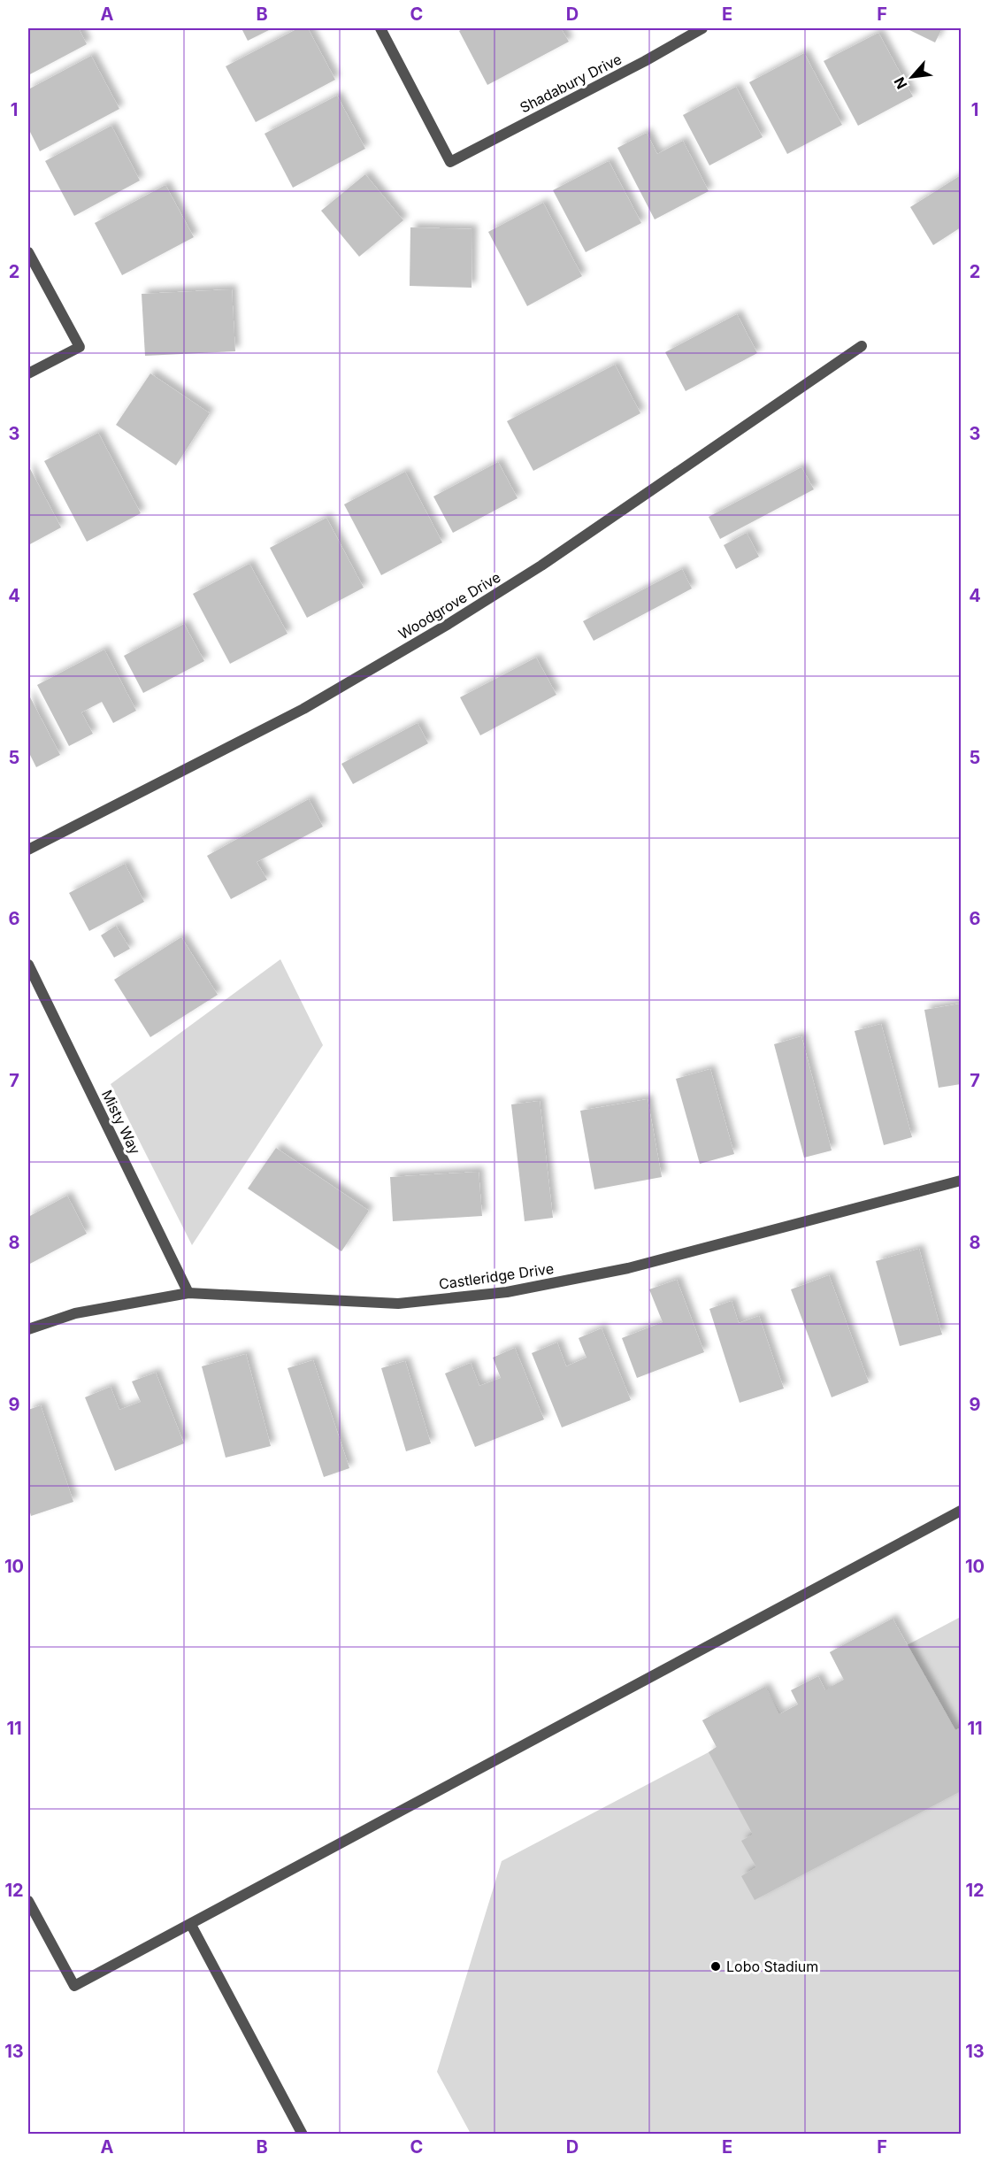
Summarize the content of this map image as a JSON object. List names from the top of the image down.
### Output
{
  "streets": {
    "street": [
      "Shadabury Drive",
      "Woodgrove Drive",
      "Misty Way",
      "Castleridge Drive"
    ]
  },
  "crossings": [
    ["Misty Way", "Castleridge Drive"]
  ],
  "places": ["Lobo Stadium"],
  "north": "bottom left",
  "grid": {
    "columns": [
      "A",
      "B",
      "C",
      "D",
      "E",
      "F"
    ],
    "rows": [
      "1",
      "2",
      "3",
      "4",
      "5",
      "6",
      "7",
      "8",
      "9",
      "10",
      "11",
      "12",
      "13"
    ]
  }
}
